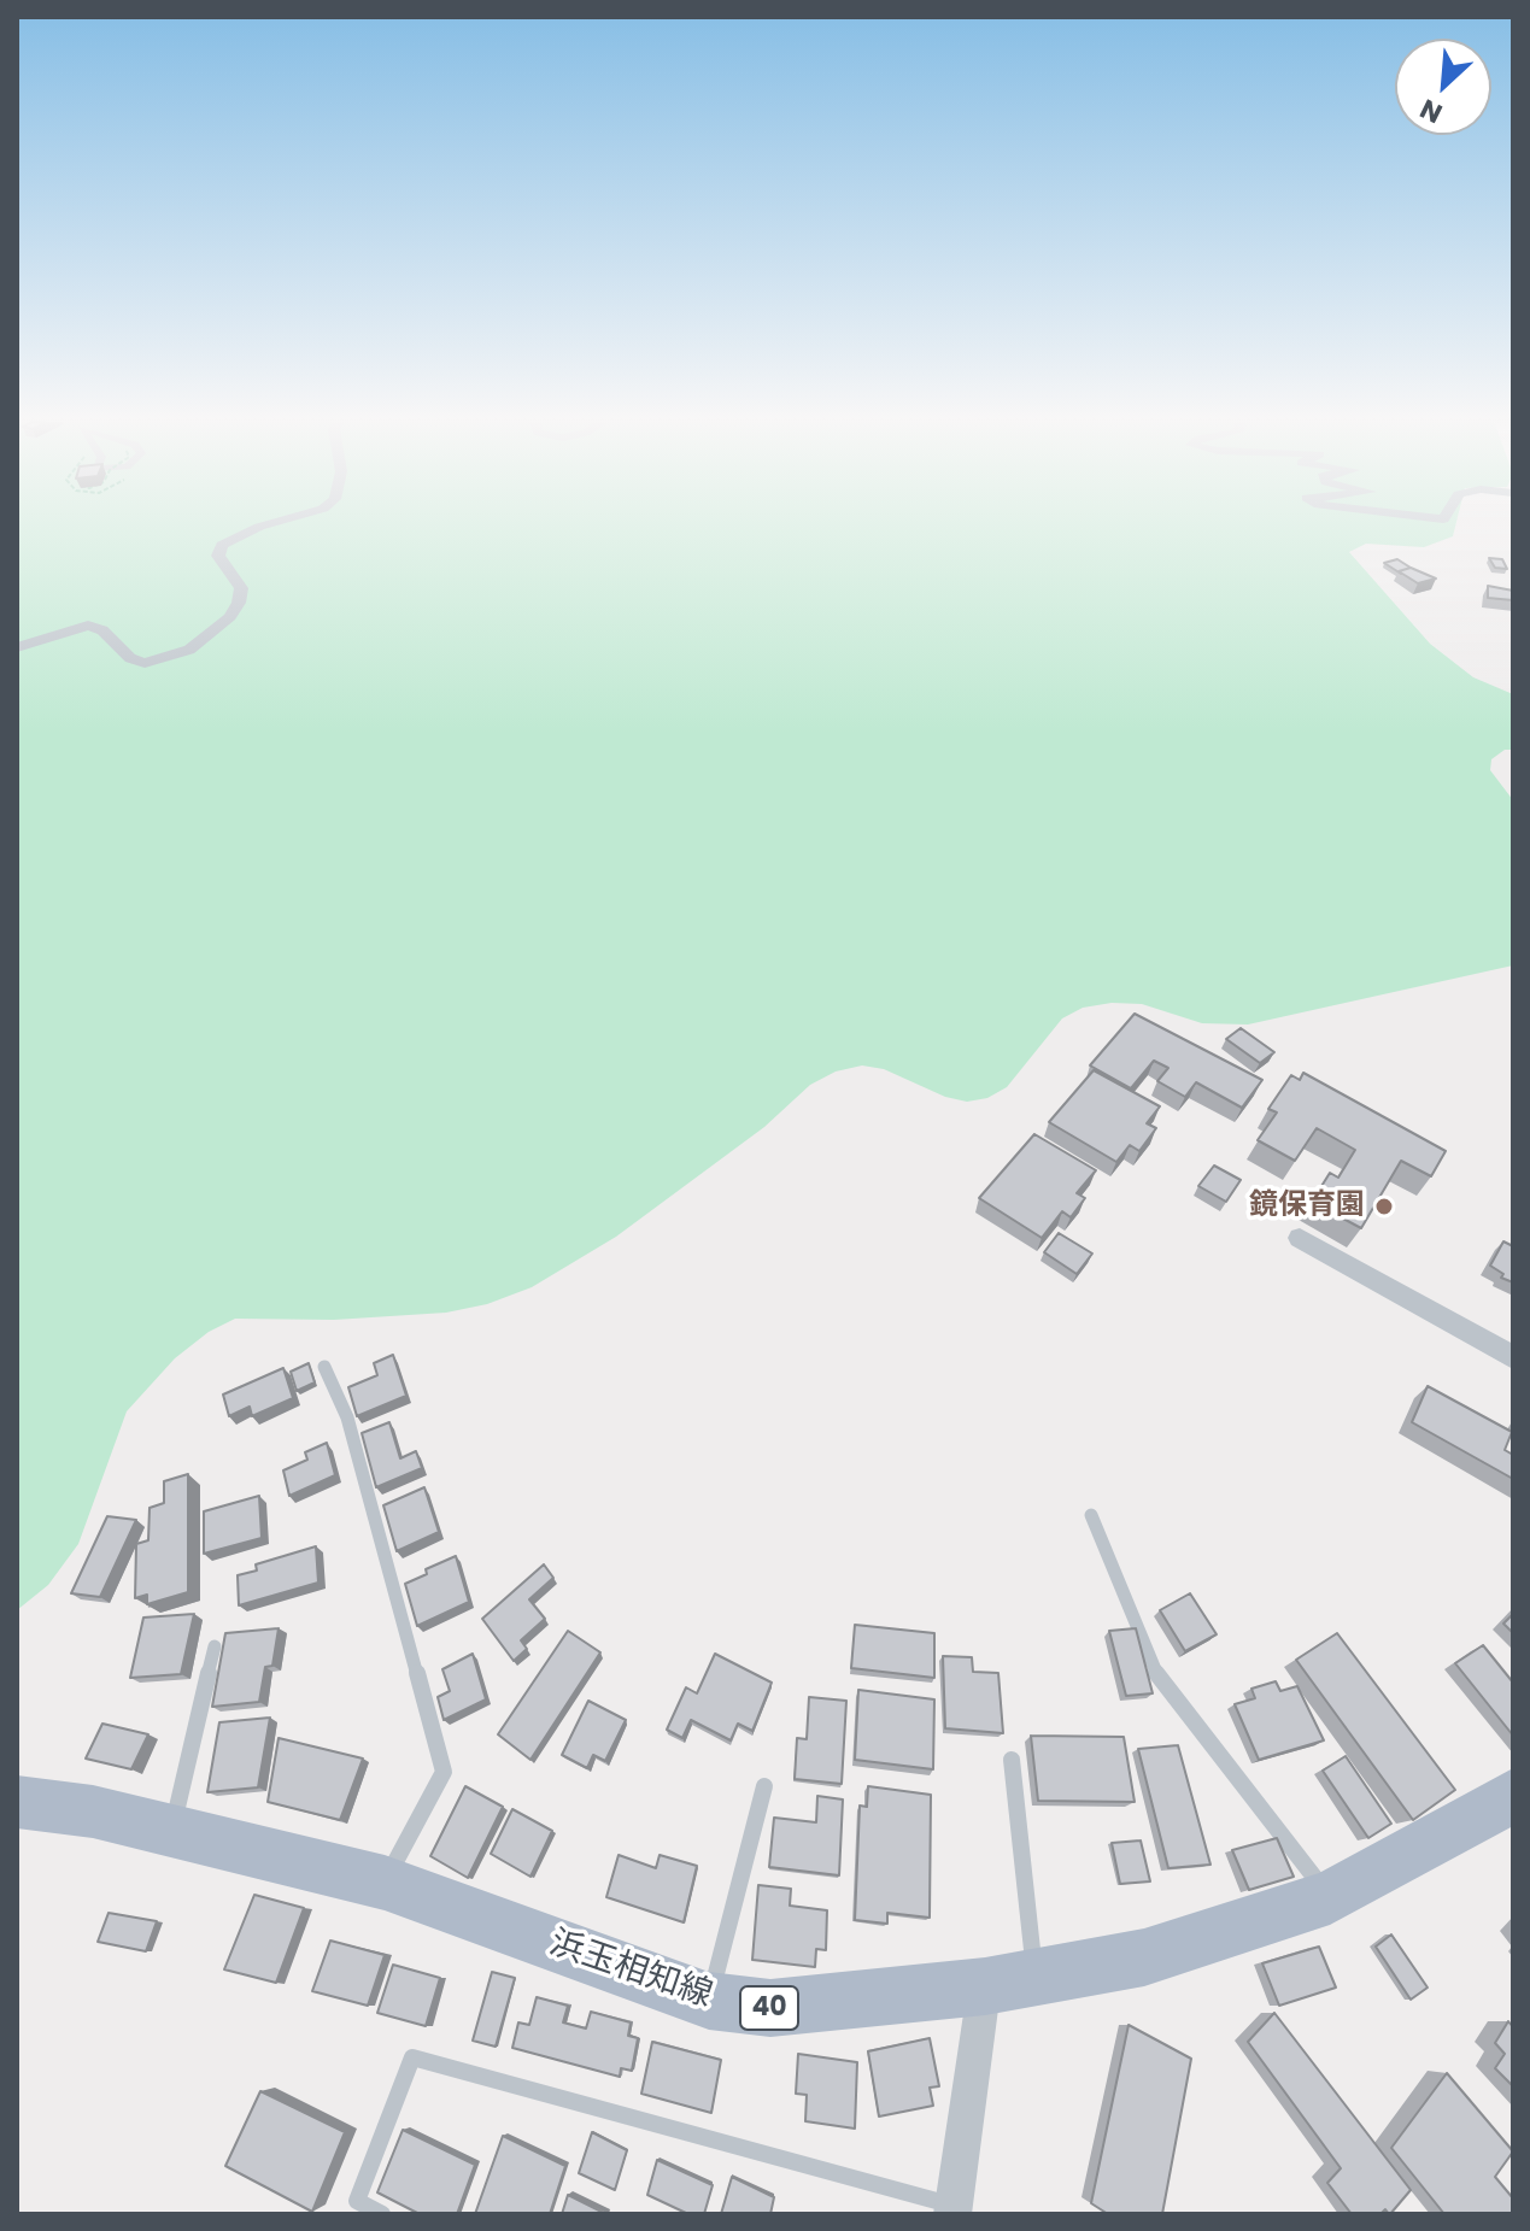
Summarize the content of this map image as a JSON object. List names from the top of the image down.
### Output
{
  "streets": {
    "main road": ["浜玉相知線", "40"]
  },
  "places": ["鏡保育園"],
  "north": "bottom left"
}
